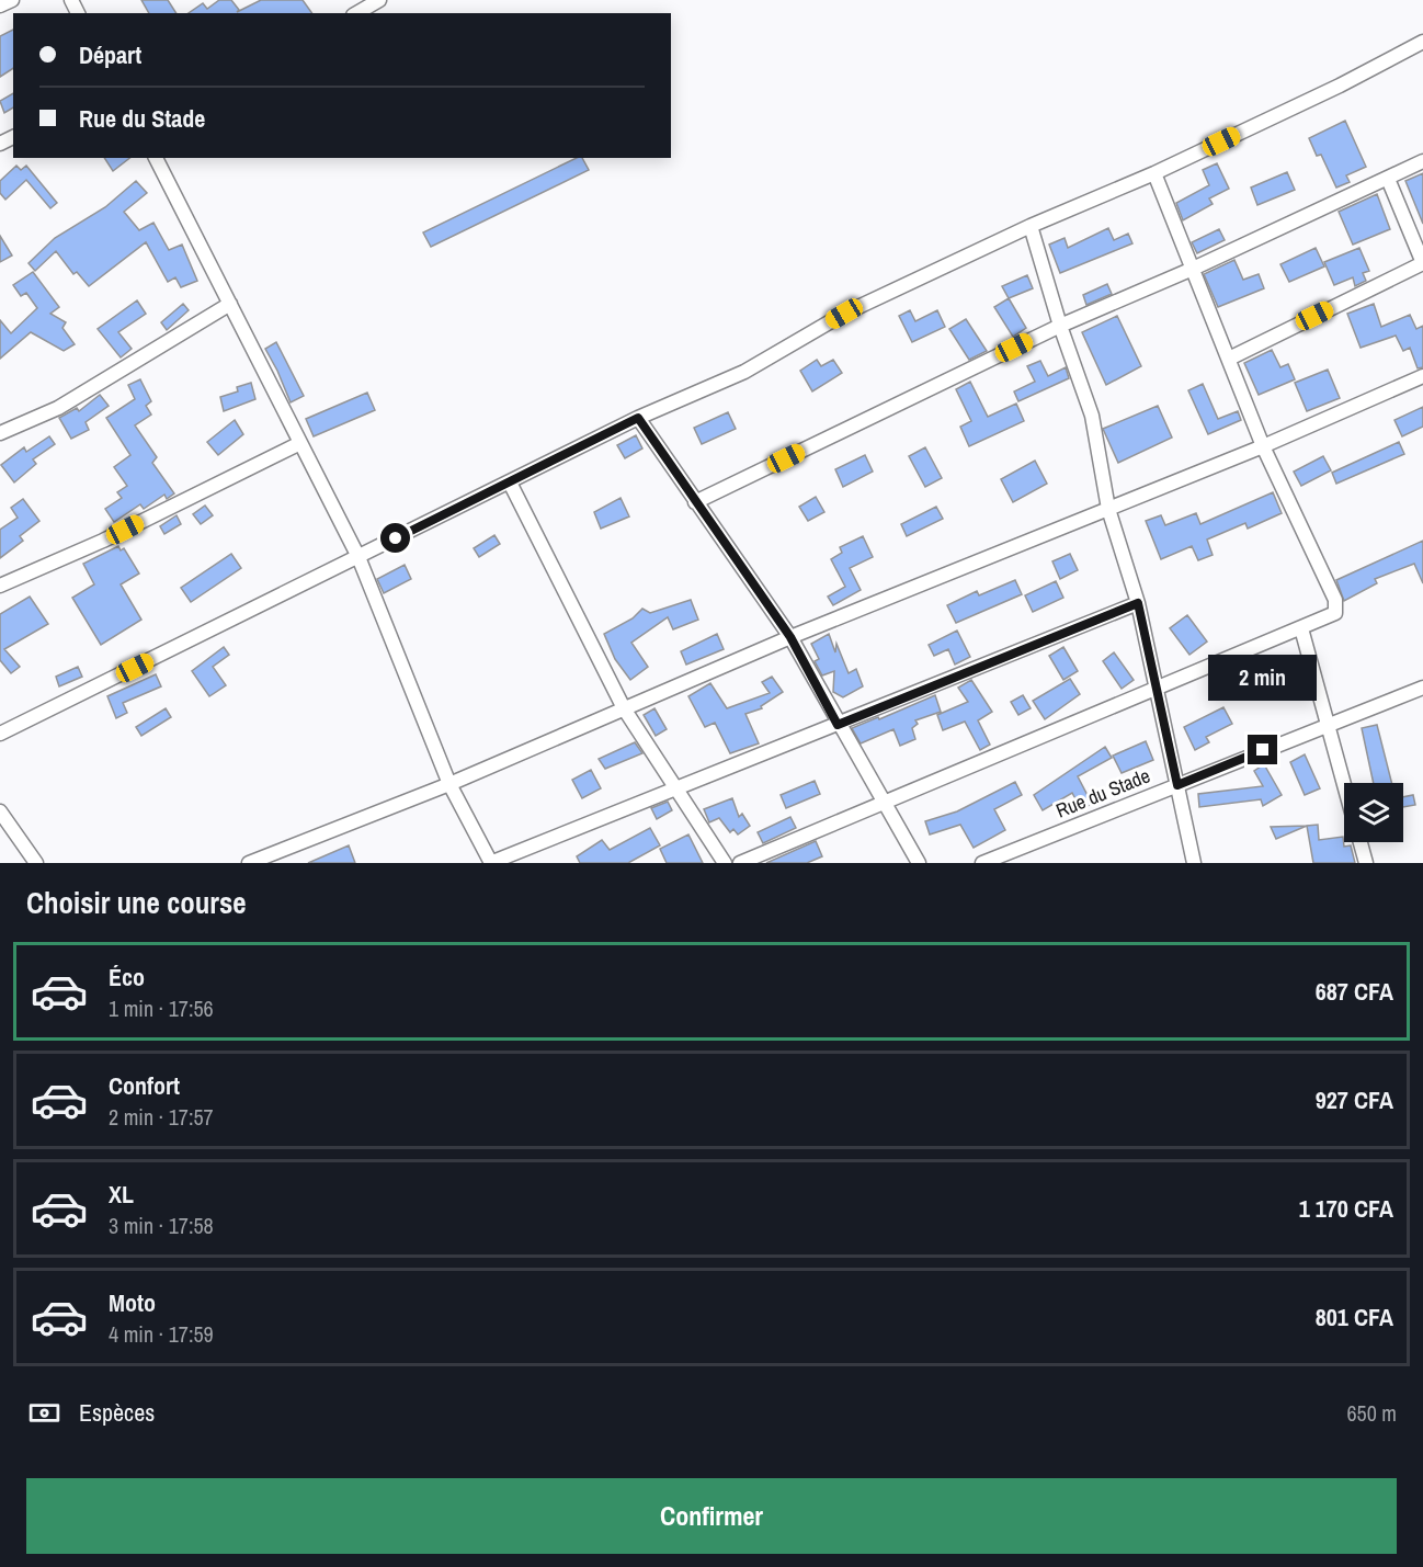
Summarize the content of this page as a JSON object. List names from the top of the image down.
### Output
{
  "streets": {
    "street": ["Rue du Stade"]
  },
  "page": {
    "banner": ["Départ", "Rue du Stade"],
    "bubble": "2 min",
    "heading": "Choisir une course",
    "list": [
      {
        "name": "Éco",
        "note": "1 min · 17:56",
        "value": "687 CFA"
      },
      {
        "name": "Confort",
        "note": "2 min · 17:57",
        "value": "927 CFA"
      },
      {
        "name": "XL",
        "note": "3 min · 17:58",
        "value": "1 170 CFA"
      },
      {
        "name": "Moto",
        "note": "4 min · 17:59",
        "value": "801 CFA"
      }
    ],
    "pay": ["Espèces", "650 m"],
    "buttons": "Confirmer"
  }
}
